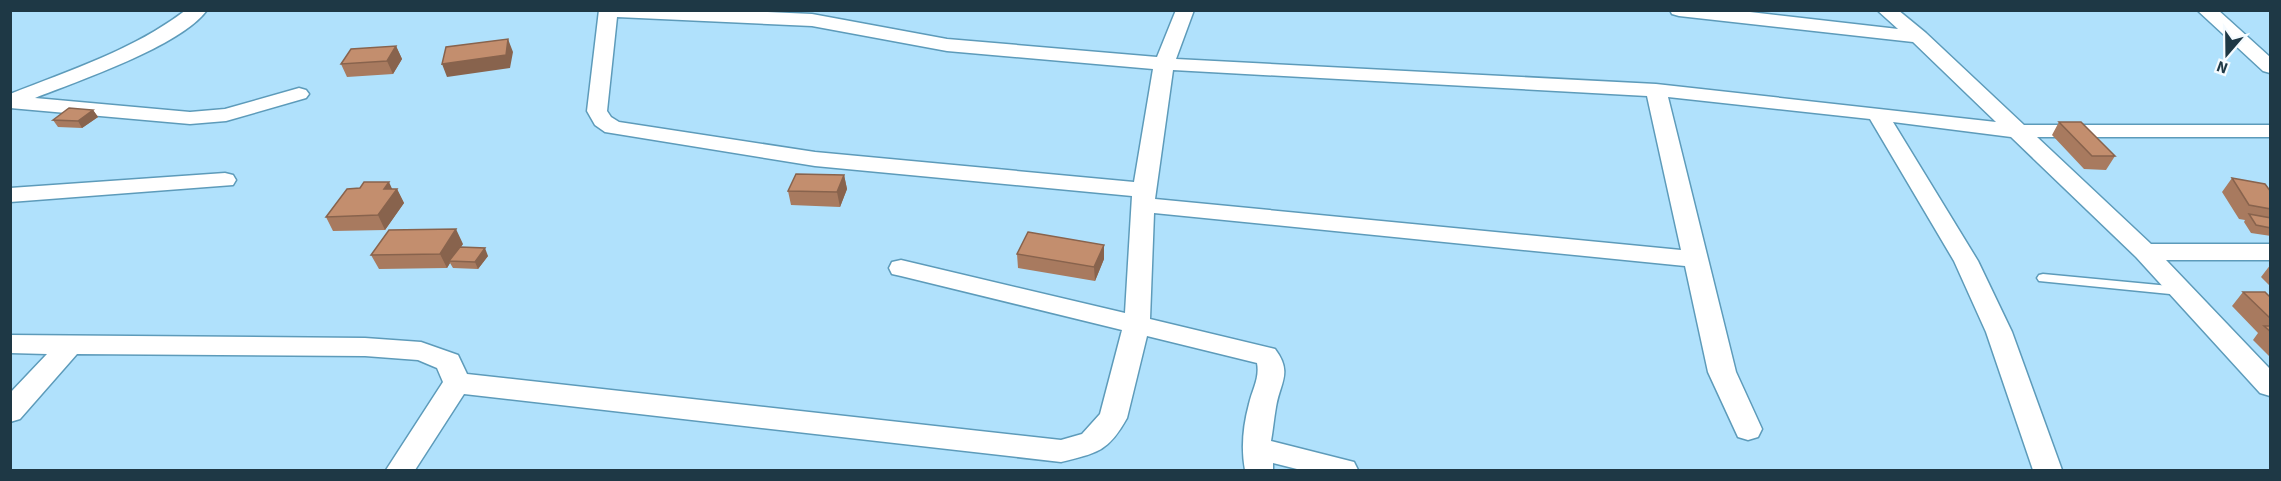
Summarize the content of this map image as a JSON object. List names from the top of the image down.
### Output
{
  "north": "bottom"
}
